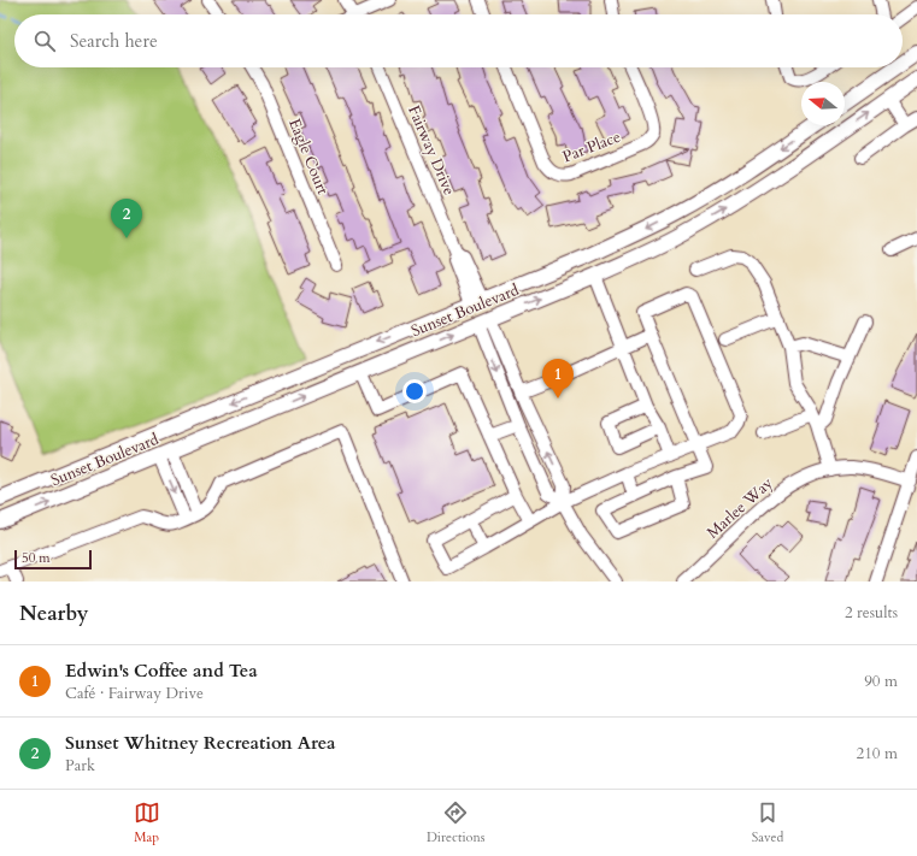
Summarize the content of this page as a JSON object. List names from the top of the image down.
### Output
{
  "streets": {
    "main road": ["Sunset Boulevard"],
    "street": [
      "Par Place",
      "Fairway Drive",
      "Eagle Court",
      "Marlee Way"
    ]
  },
  "crossings": [
    ["Fairway Drive", "Sunset Boulevard"]
  ],
  "scale_bar": "50 m",
  "north": "left",
  "page": {
    "search": "Search here",
    "pins": ["2", "1"],
    "scale": "50 m",
    "heading": ["Nearby", "2 results"],
    "list": [
      {
        "mark": "1",
        "name": "Edwin's Coffee and Tea",
        "note": "Café · Fairway Drive",
        "value": "90 m"
      },
      {
        "mark": "2",
        "name": "Sunset Whitney Recreation Area",
        "note": "Park",
        "value": "210 m"
      }
    ],
    "nav": ["Map", "Directions", "Saved"]
  }
}
